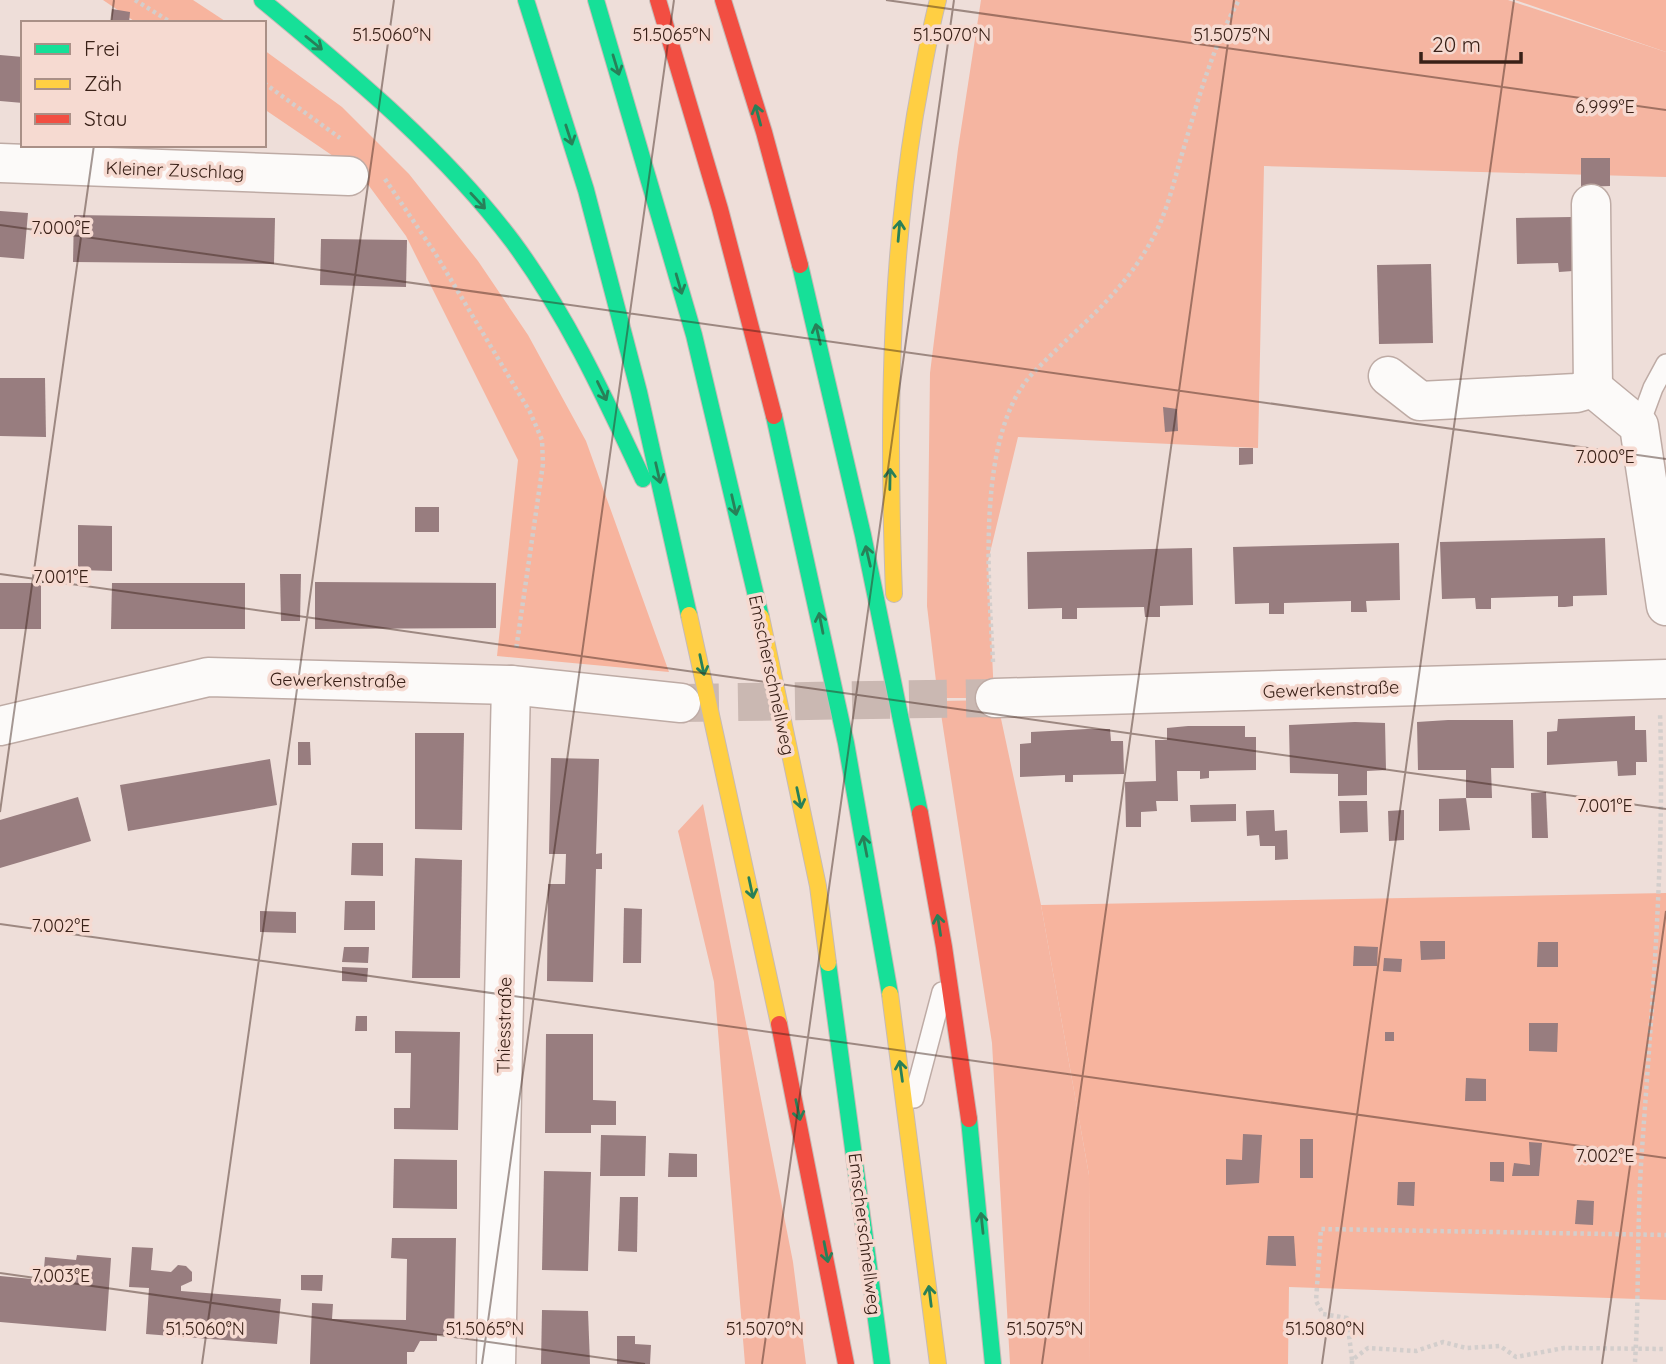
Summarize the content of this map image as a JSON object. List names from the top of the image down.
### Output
{
  "streets": {
    "highway": ["Emscherschnellweg"],
    "street": ["Kleiner Zuschlag", "Gewerkenstraße", "Thiesstraße"]
  },
  "crossings": [
    ["Gewerkenstraße", "Thiesstraße"]
  ],
  "legend": ["Frei", "Zäh", "Stau"],
  "scale_bar": "20 m",
  "coordinates": [
    "51.5060°N",
    "51.5065°N",
    "51.5070°N",
    "51.5075°N",
    "6.999°E",
    "7.000°E",
    "7.001°E",
    "7.002°E",
    "7.003°E",
    "51.5080°N"
  ]
}
